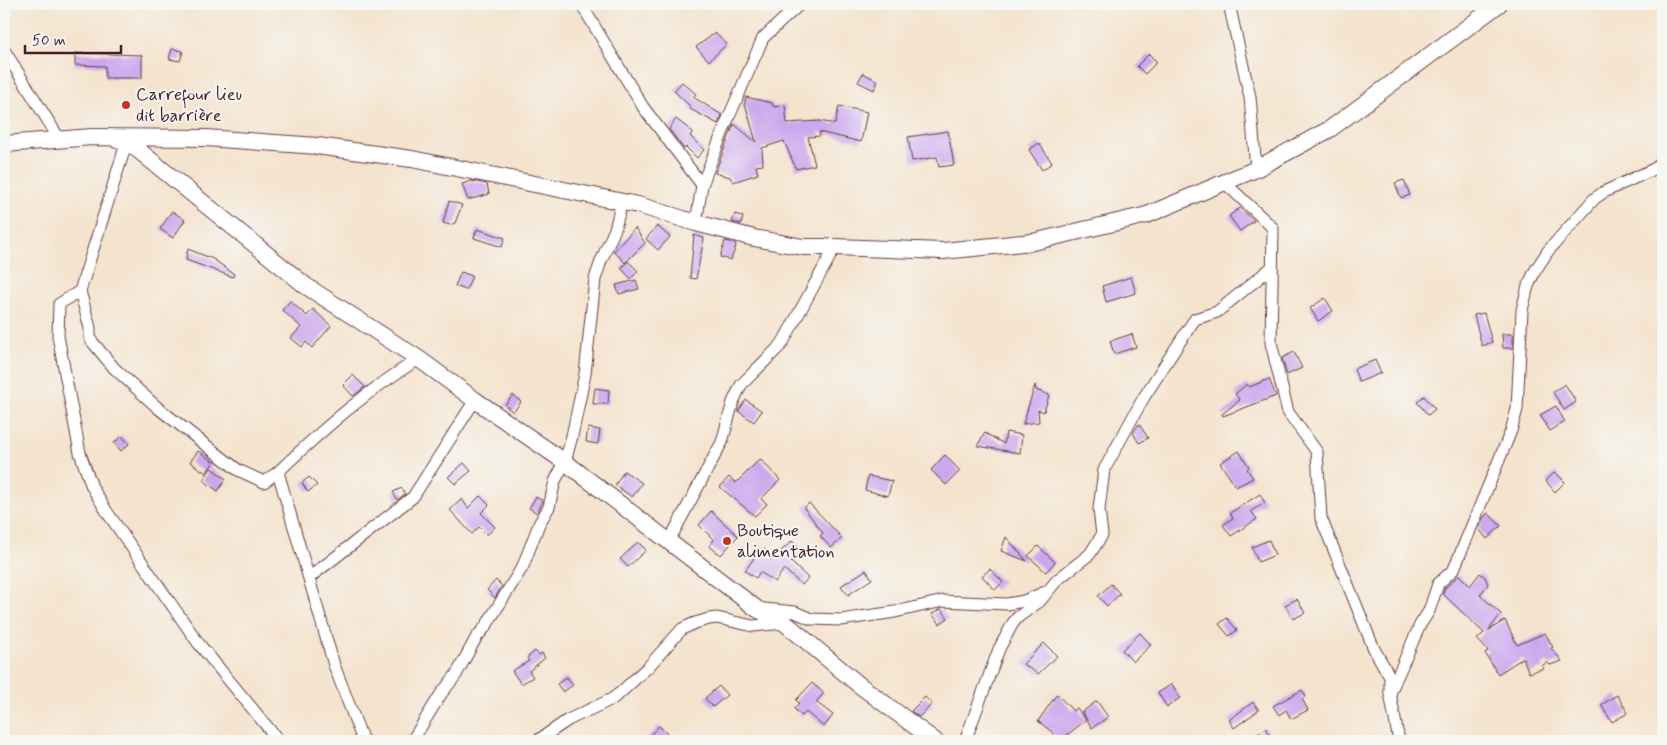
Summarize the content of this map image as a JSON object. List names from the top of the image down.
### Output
{
  "places": ["Carrefour lieu dit barrière", "Boutique alimentation"],
  "scale_bar": "50 m"
}
